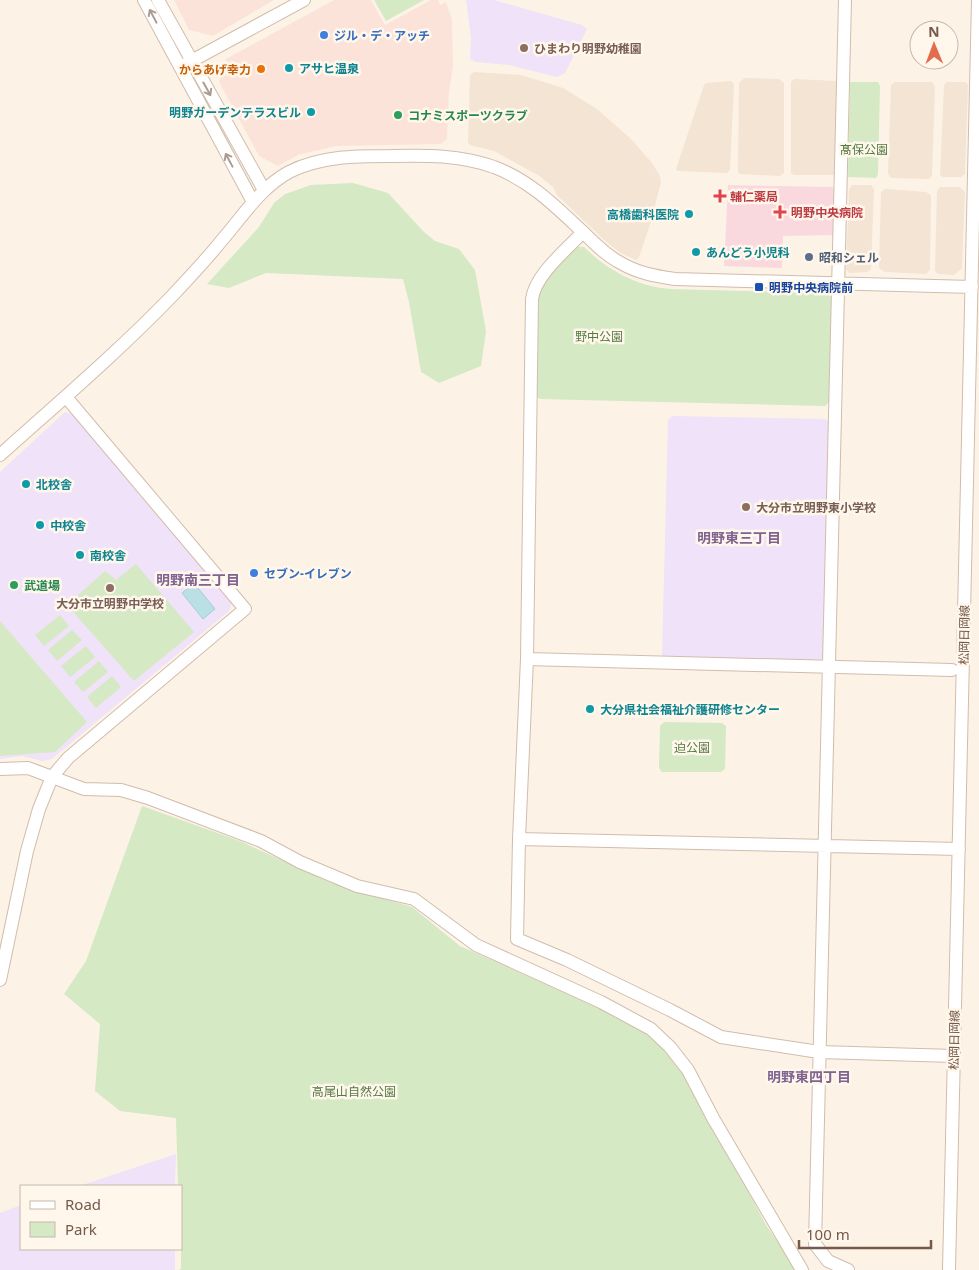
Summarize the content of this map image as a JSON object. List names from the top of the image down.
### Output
{
  "streets": {
    "street": ["松岡日岡線"]
  },
  "districts": ["明野東三丁目", "明野南三丁目", "明野東四丁目"],
  "parks": [
    "髙保公園",
    "野中公園",
    "迫公園",
    "高尾山自然公園"
  ],
  "places": {
    "other": [
      "ジル・デ・アッチ",
      "ひまわり明野幼稚園",
      "アサヒ温泉",
      "からあげ幸力",
      "明野ガーデンテラスビル",
      "コナミスポーツクラブ",
      "高橋歯科医院",
      "あんどう小児科",
      "昭和シェル",
      "北校舎",
      "大分市立明野東小学校",
      "中校舎",
      "南校舎",
      "セブン-イレブン",
      "武道場",
      "大分市立明野中学校",
      "大分県社会福祉介護研修センター"
    ],
    "health": ["輔仁薬局", "明野中央病院"],
    "transit": ["明野中央病院前"]
  },
  "legend": ["Road", "Park"],
  "scale_bar": "100 m",
  "north": "top"
}
